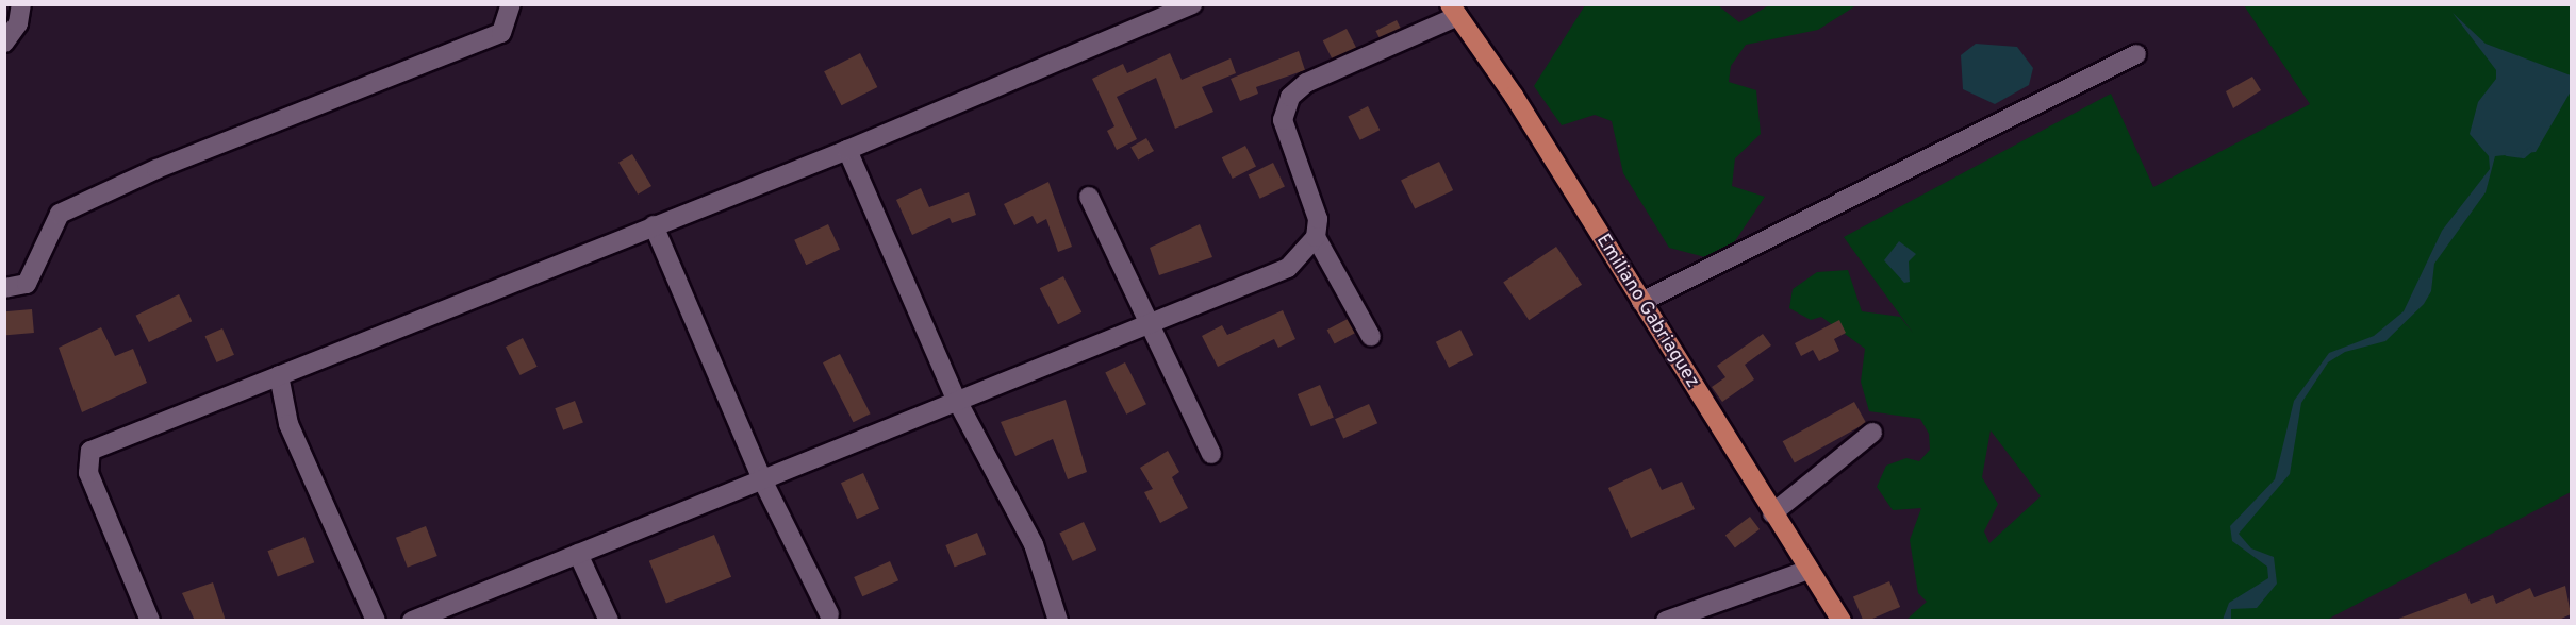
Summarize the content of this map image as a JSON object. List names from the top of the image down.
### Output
{
  "streets": {
    "main road": ["Emiliano Gabriaguez"]
  }
}
